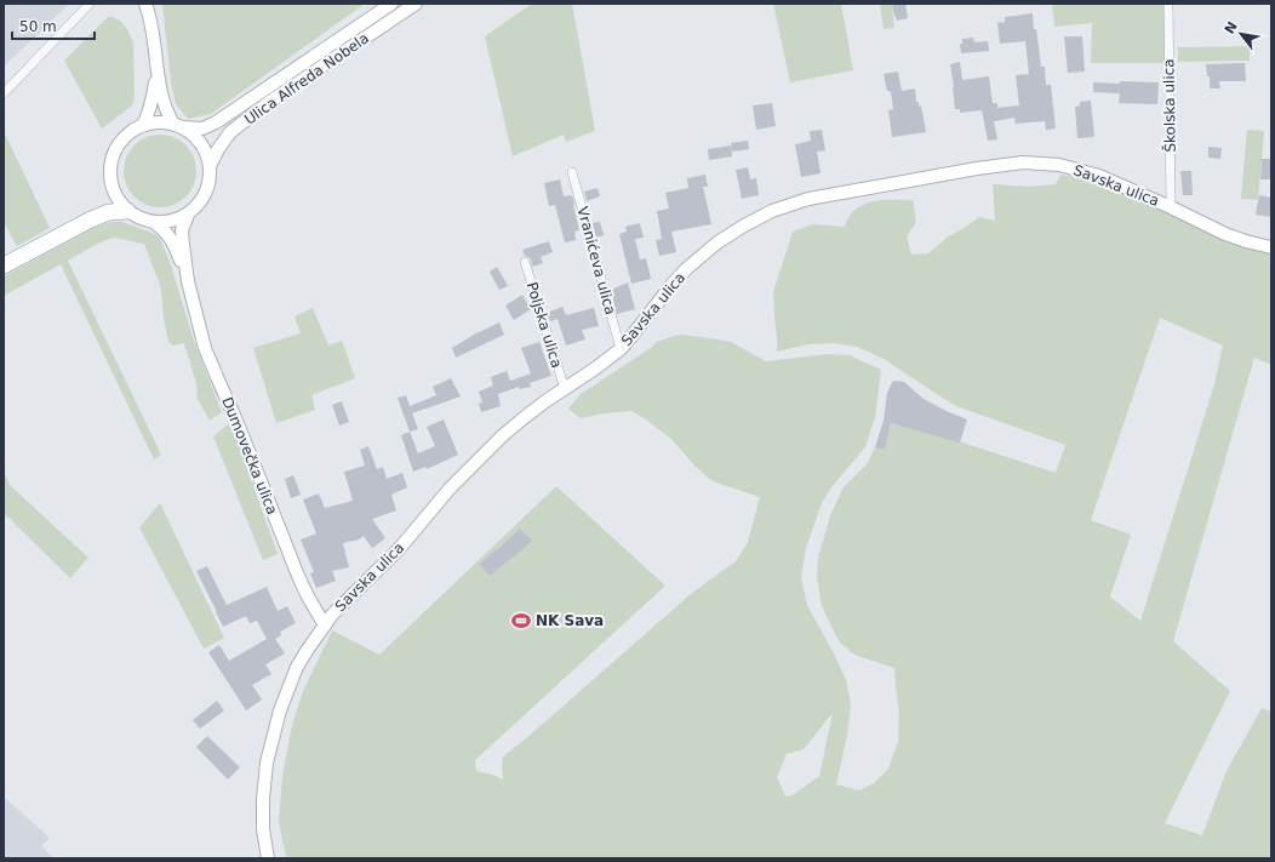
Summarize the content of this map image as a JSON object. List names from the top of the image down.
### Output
{
  "streets": {
    "street": [
      "Ulica Alfreda Nobela",
      "Školska ulica",
      "Savska ulica",
      "Vranićeva ulica",
      "Poljska ulica",
      "Dumovečka ulica"
    ]
  },
  "crossings": [
    ["Ulica Alfreda Nobela", "Dumovečka ulica"],
    ["Školska ulica", "Savska ulica"],
    ["Savska ulica", "Vranićeva ulica"],
    ["Savska ulica", "Poljska ulica"],
    ["Savska ulica", "Dumovečka ulica"]
  ],
  "places": {
    "sports": ["NK Sava"]
  },
  "scale_bar": "50 m",
  "north": "top left"
}
